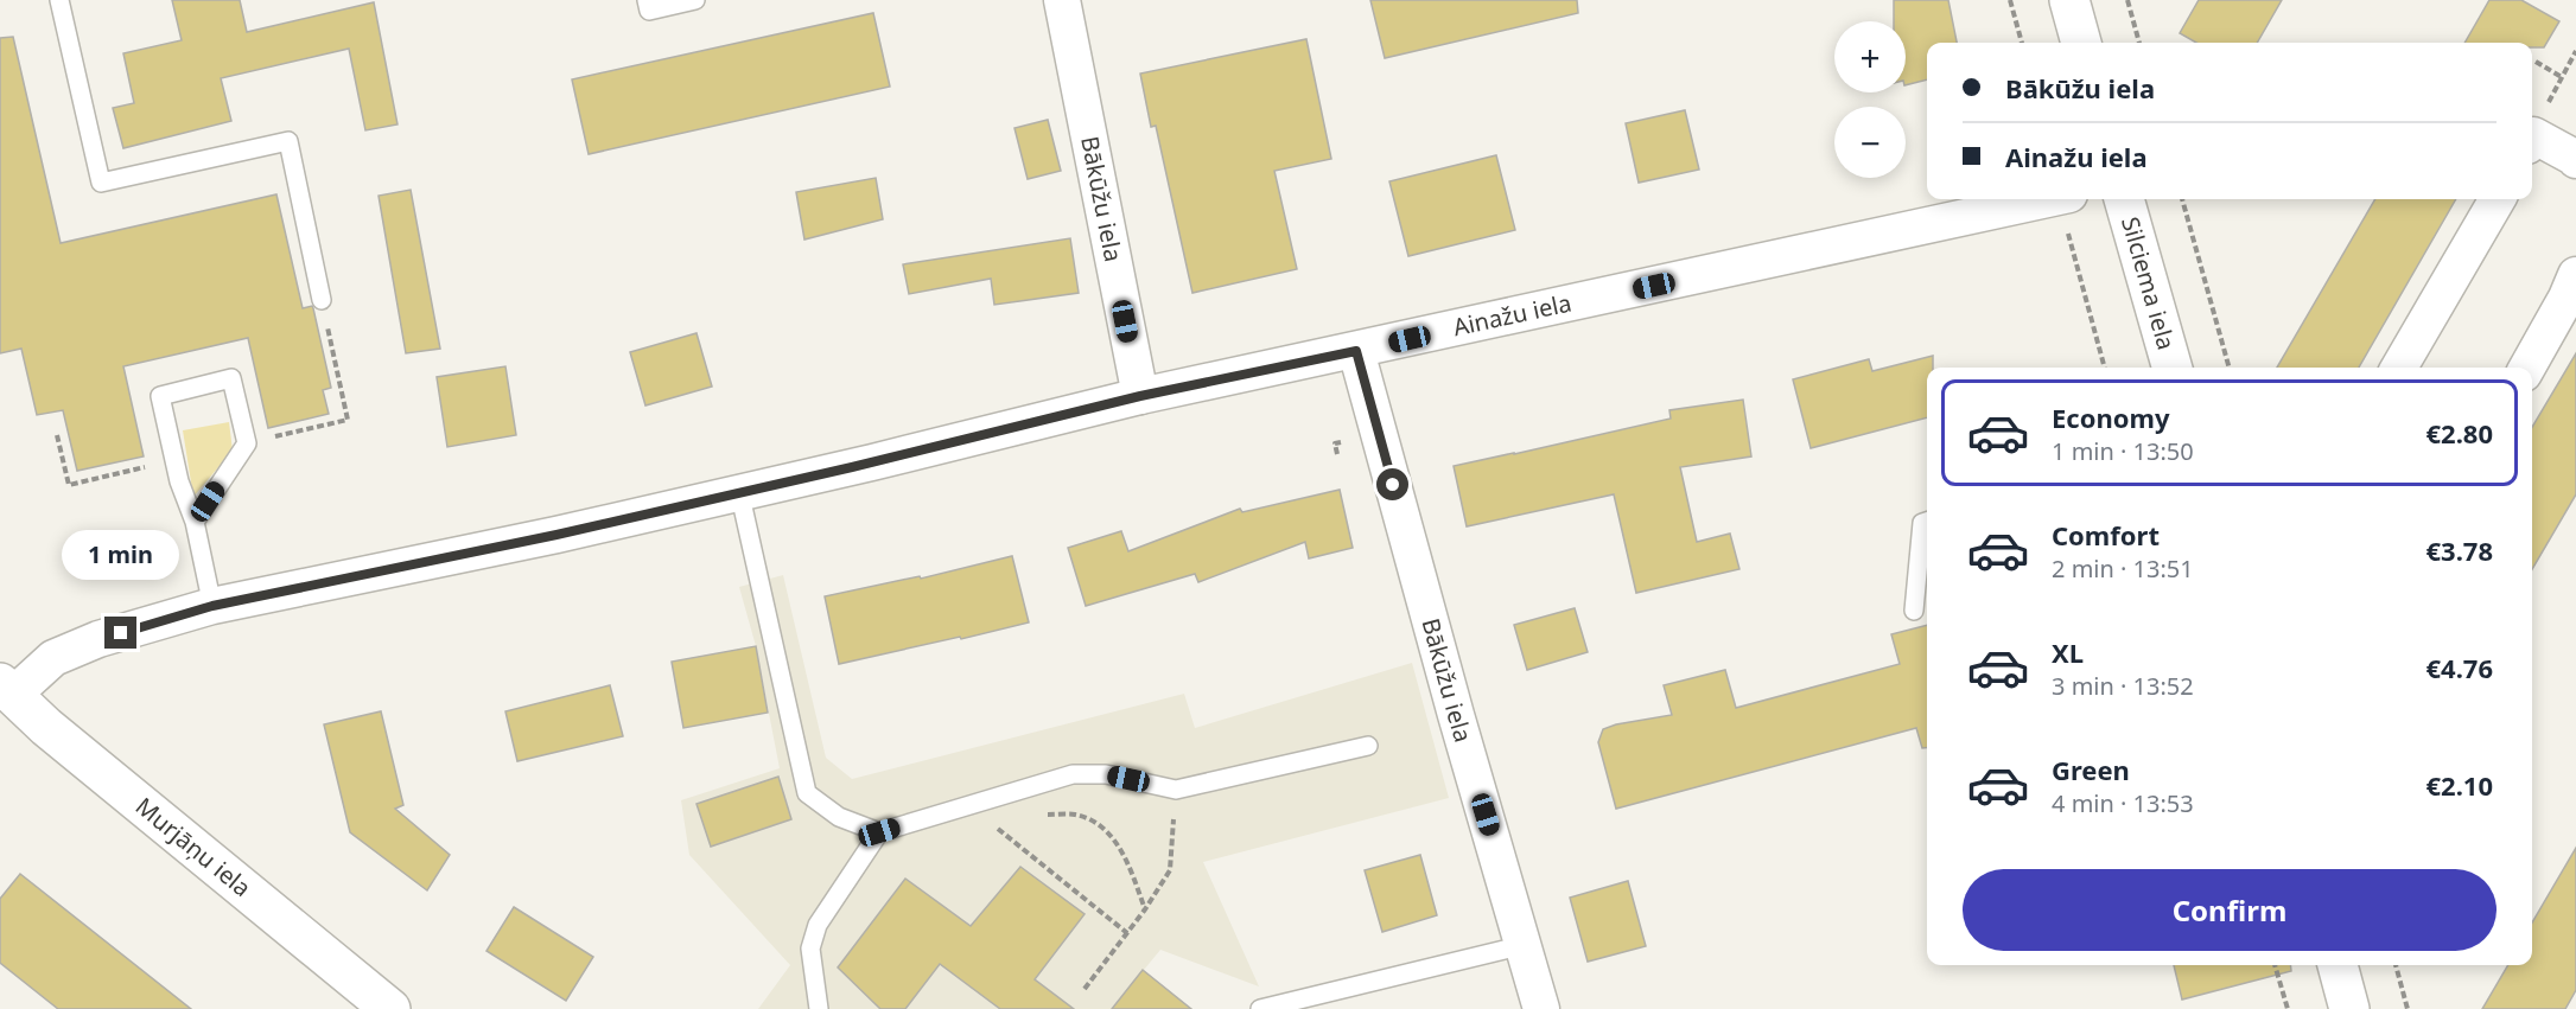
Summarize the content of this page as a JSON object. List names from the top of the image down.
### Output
{
  "streets": {
    "street": [
      "Bākūžu iela",
      "Silciema iela",
      "Ainažu iela",
      "Murjāņu iela"
    ]
  },
  "crossings": [
    ["Bākūžu iela", "Ainažu iela"],
    ["Ainažu iela", "Murjāņu iela"]
  ],
  "page": {
    "map_buttons": ["+", "−"],
    "banner": ["Bākūžu iela", "Ainažu iela"],
    "list": [
      {
        "name": "Economy",
        "note": "1 min · 13:50",
        "value": "€2.80"
      },
      {
        "name": "Comfort",
        "note": "2 min · 13:51",
        "value": "€3.78"
      },
      {
        "name": "XL",
        "note": "3 min · 13:52",
        "value": "€4.76"
      },
      {
        "name": "Green",
        "note": "4 min · 13:53",
        "value": "€2.10"
      }
    ],
    "bubble": "1 min",
    "buttons": "Confirm"
  }
}
